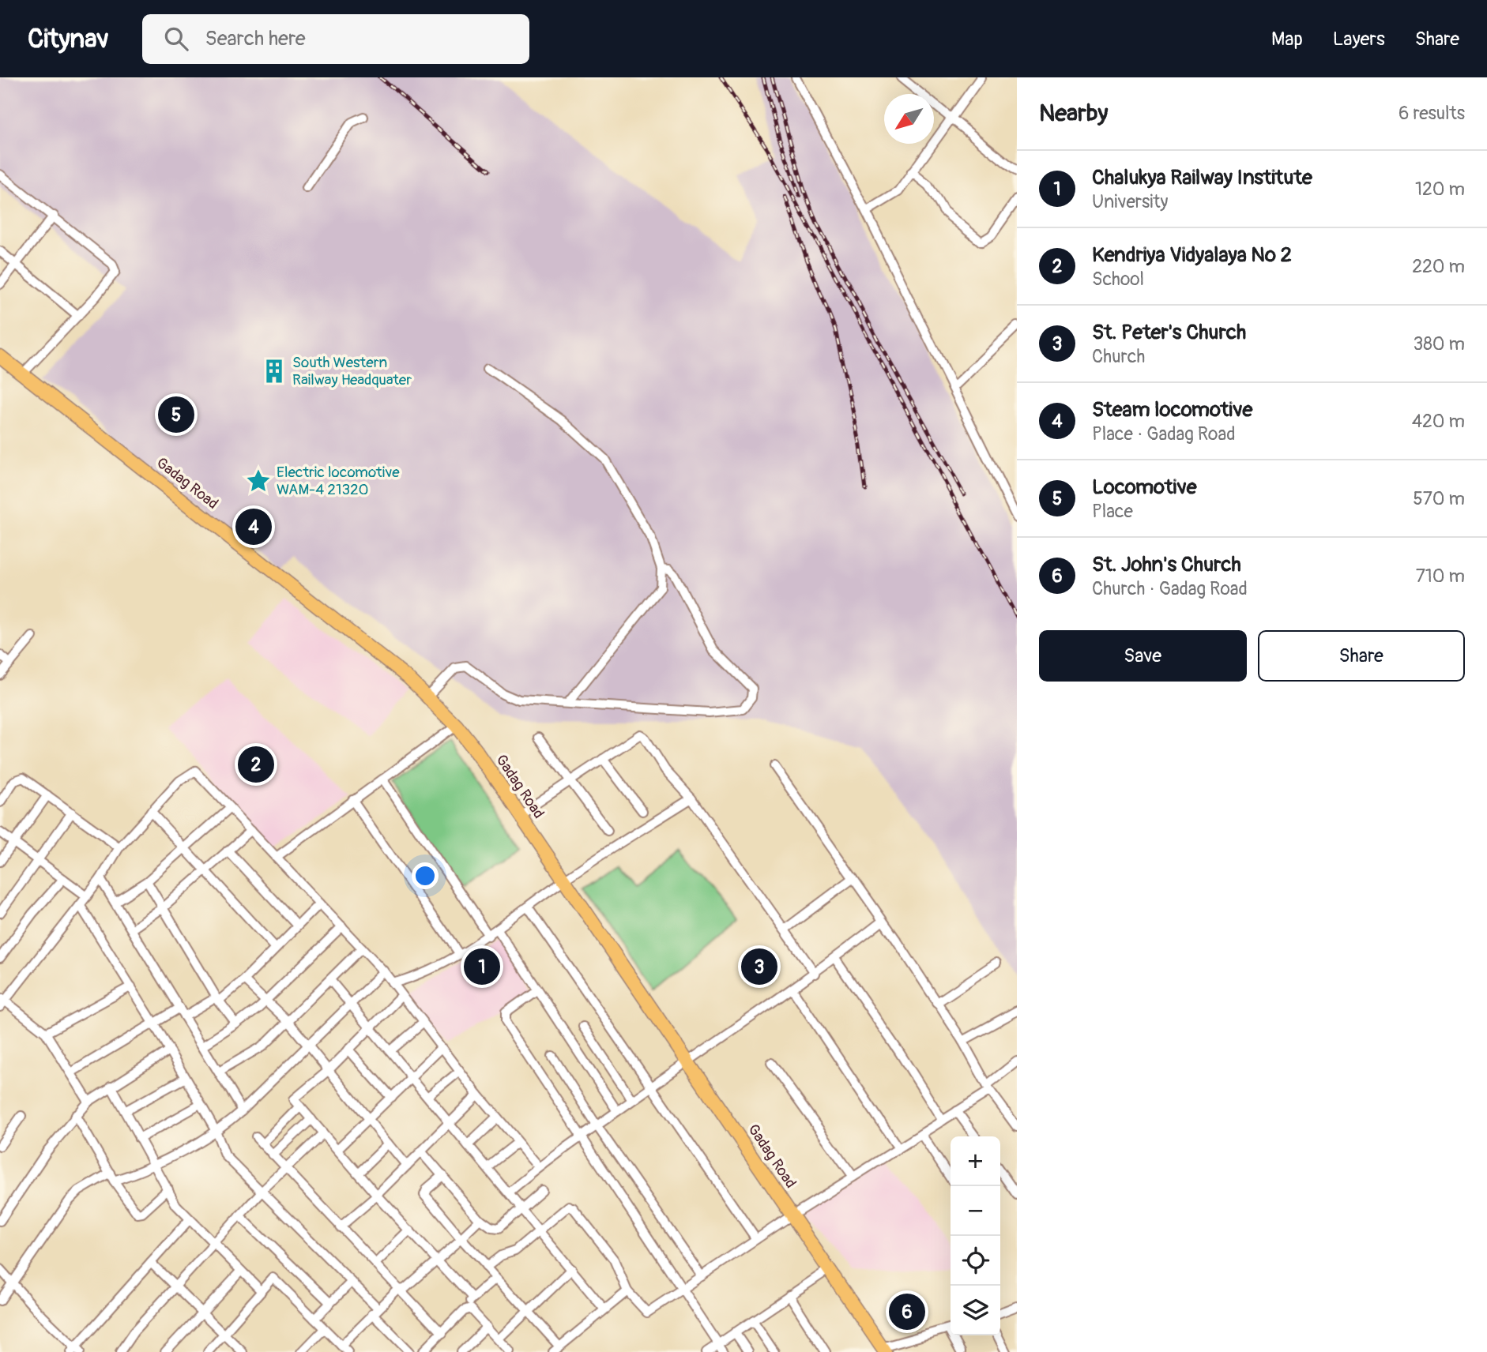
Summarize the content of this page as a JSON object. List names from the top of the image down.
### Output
{
  "streets": {
    "highway": ["Gadag Road"]
  },
  "places": {
    "building": ["South Western Railway Headquater"],
    "place": ["Electric locomotive WAM-4 21320"]
  },
  "north": "bottom left",
  "page": {
    "header": "Citynav",
    "search": "Search here",
    "nav": ["Map", "Layers", "Share"],
    "heading": ["Nearby", "6 results"],
    "list": [
      {
        "mark": "1",
        "name": "Chalukya Railway Institute",
        "note": "University",
        "value": "120 m"
      },
      {
        "mark": "2",
        "name": "Kendriya Vidyalaya No 2",
        "note": "School",
        "value": "220 m"
      },
      {
        "mark": "3",
        "name": "St. Peter's Church",
        "note": "Church",
        "value": "380 m"
      },
      {
        "mark": "4",
        "name": "Steam locomotive",
        "note": "Place · Gadag Road",
        "value": "420 m"
      },
      {
        "mark": "5",
        "name": "Locomotive",
        "note": "Place",
        "value": "570 m"
      },
      {
        "mark": "6",
        "name": "St. John's Church",
        "note": "Church · Gadag Road",
        "value": "710 m"
      }
    ],
    "pins": [
      "5",
      "4",
      "2",
      "1",
      "3",
      "6"
    ],
    "buttons": ["Save", "Share"],
    "map_buttons": ["+", "−"]
  }
}
